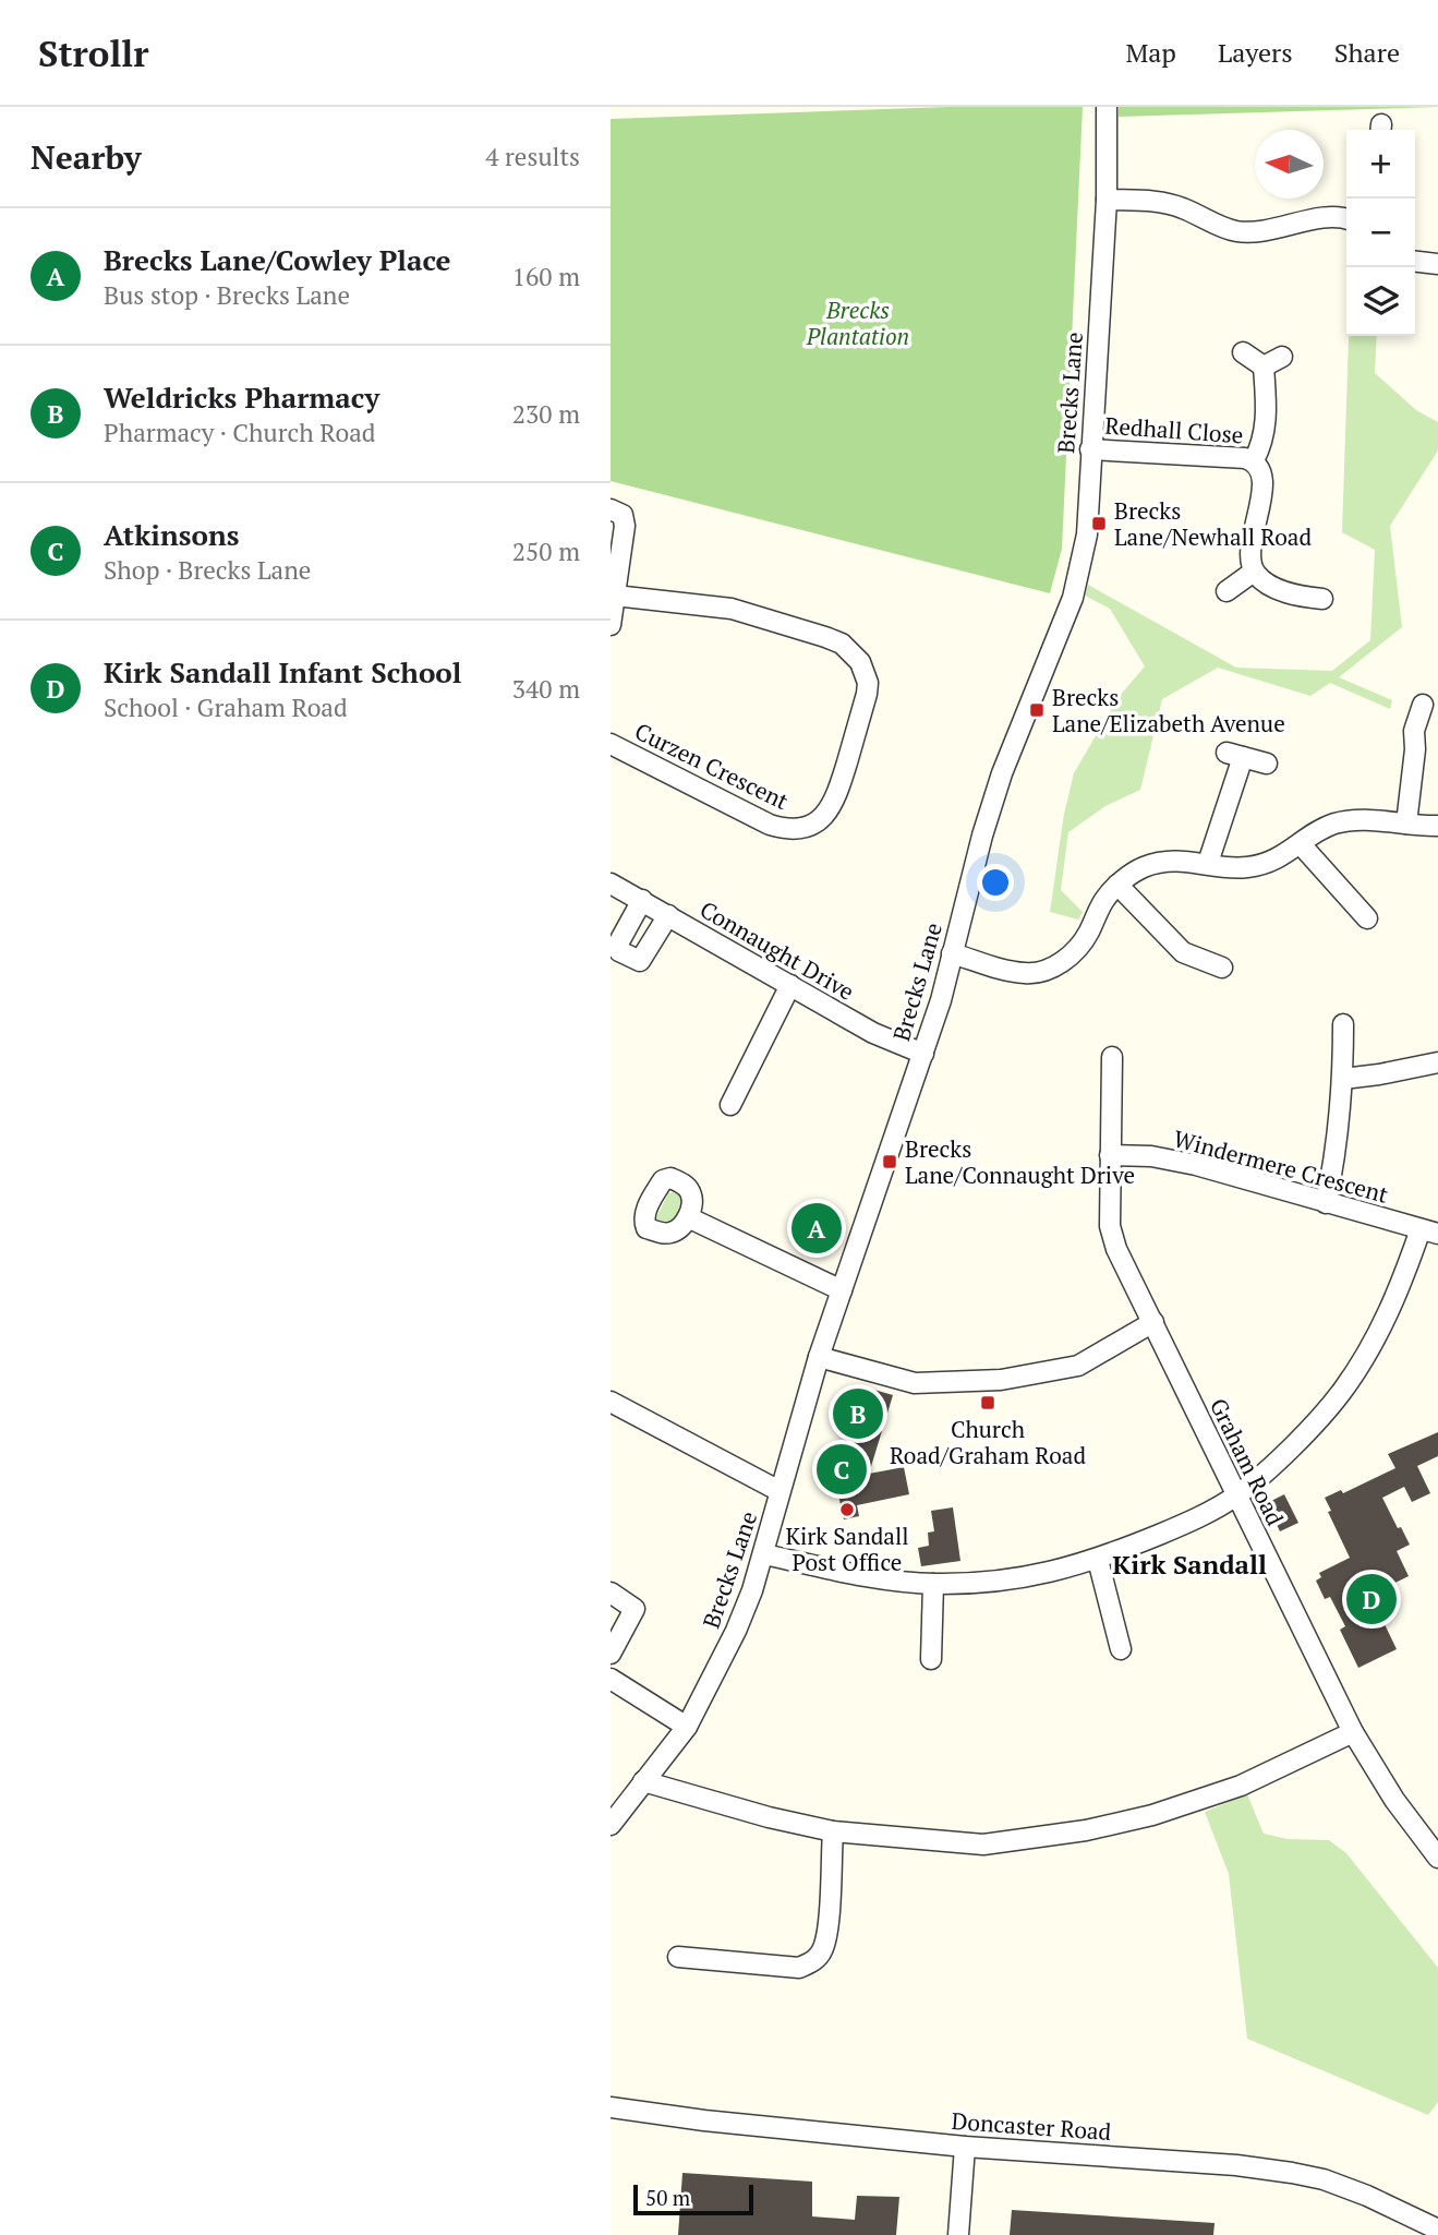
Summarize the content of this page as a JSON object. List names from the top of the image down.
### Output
{
  "streets": {
    "street": [
      "Brecks Lane",
      "Redhall Close",
      "Curzen Crescent",
      "Connaught Drive",
      "Windermere Crescent",
      "Graham Road",
      "Doncaster Road"
    ]
  },
  "crossings": [
    ["Brecks Lane", "Redhall Close"],
    ["Brecks Lane", "Connaught Drive"],
    ["Windermere Crescent", "Graham Road"]
  ],
  "districts": ["Kirk Sandall"],
  "parks": ["Brecks Plantation"],
  "places": {
    "transit": [
      "Brecks Lane/Newhall Road",
      "Brecks Lane/Elizabeth Avenue",
      "Brecks Lane/Connaught Drive",
      "Church Road/Graham Road"
    ],
    "other": ["Kirk Sandall Post Office"]
  },
  "scale_bar": "50 m",
  "north": "left",
  "page": {
    "header": "Strollr",
    "nav": ["Map", "Layers", "Share"],
    "heading": ["Nearby", "4 results"],
    "map_buttons": ["+", "−"],
    "list": [
      {
        "mark": "A",
        "name": "Brecks Lane/Cowley Place",
        "note": "Bus stop · Brecks Lane",
        "value": "160 m"
      },
      {
        "mark": "B",
        "name": "Weldricks Pharmacy",
        "note": "Pharmacy · Church Road",
        "value": "230 m"
      },
      {
        "mark": "C",
        "name": "Atkinsons",
        "note": "Shop · Brecks Lane",
        "value": "250 m"
      },
      {
        "mark": "D",
        "name": "Kirk Sandall Infant School",
        "note": "School · Graham Road",
        "value": "340 m"
      }
    ],
    "pins": [
      "A",
      "B",
      "C",
      "D"
    ],
    "scale": "50 m"
  }
}
